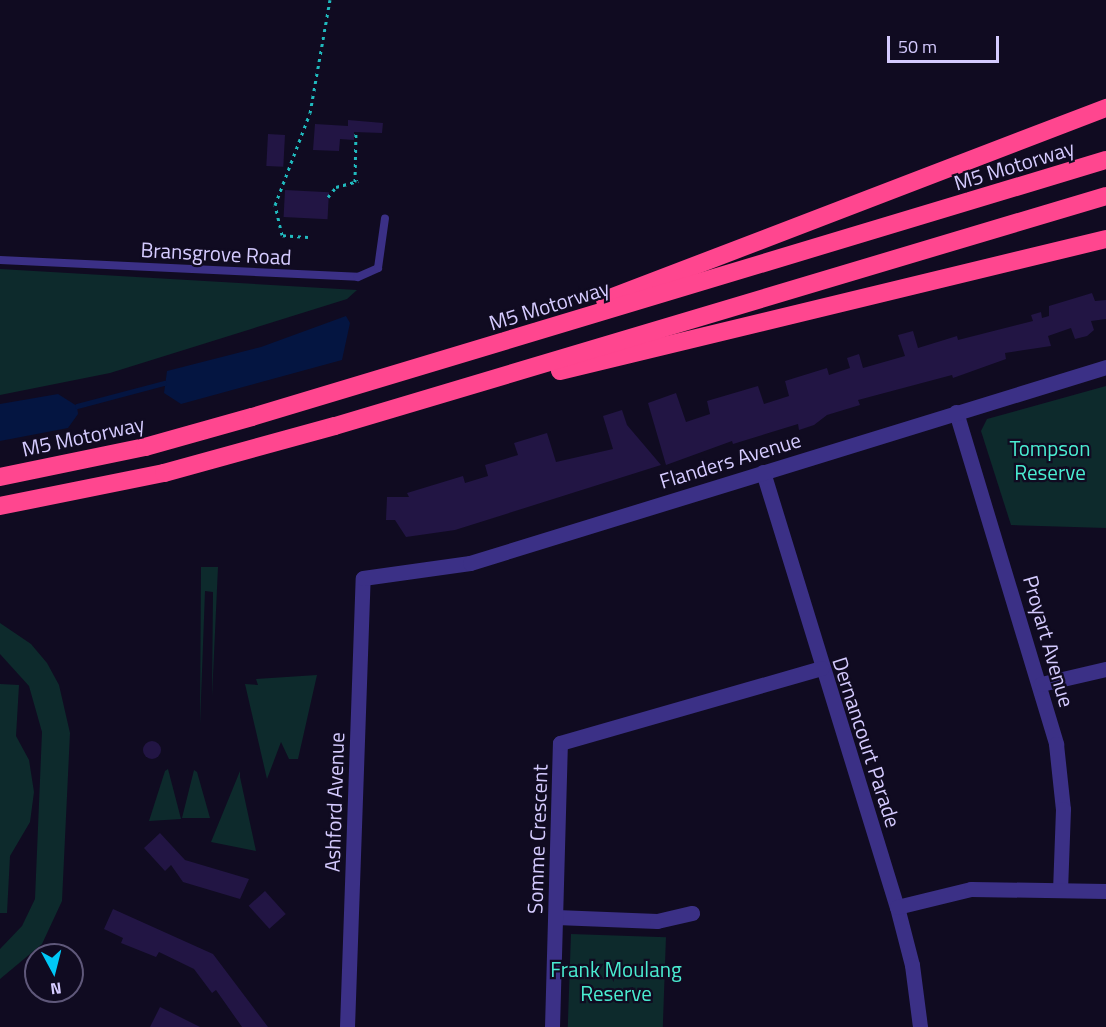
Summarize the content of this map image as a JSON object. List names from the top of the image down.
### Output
{
  "streets": {
    "highway": ["M5 Motorway"],
    "street": [
      "Flanders Avenue",
      "Proyart Avenue",
      "Dernancourt Parade",
      "Ashford Avenue",
      "Somme Crescent"
    ],
    "lane": ["Bransgrove Road"]
  },
  "crossings": [
    ["Flanders Avenue", "Proyart Avenue"],
    ["Flanders Avenue", "Dernancourt Parade"],
    ["Flanders Avenue", "Ashford Avenue"],
    ["Dernancourt Parade", "Somme Crescent"]
  ],
  "parks": ["Tompson Reserve", "Frank Moulang Reserve"],
  "scale_bar": "50 m",
  "north": "bottom"
}
